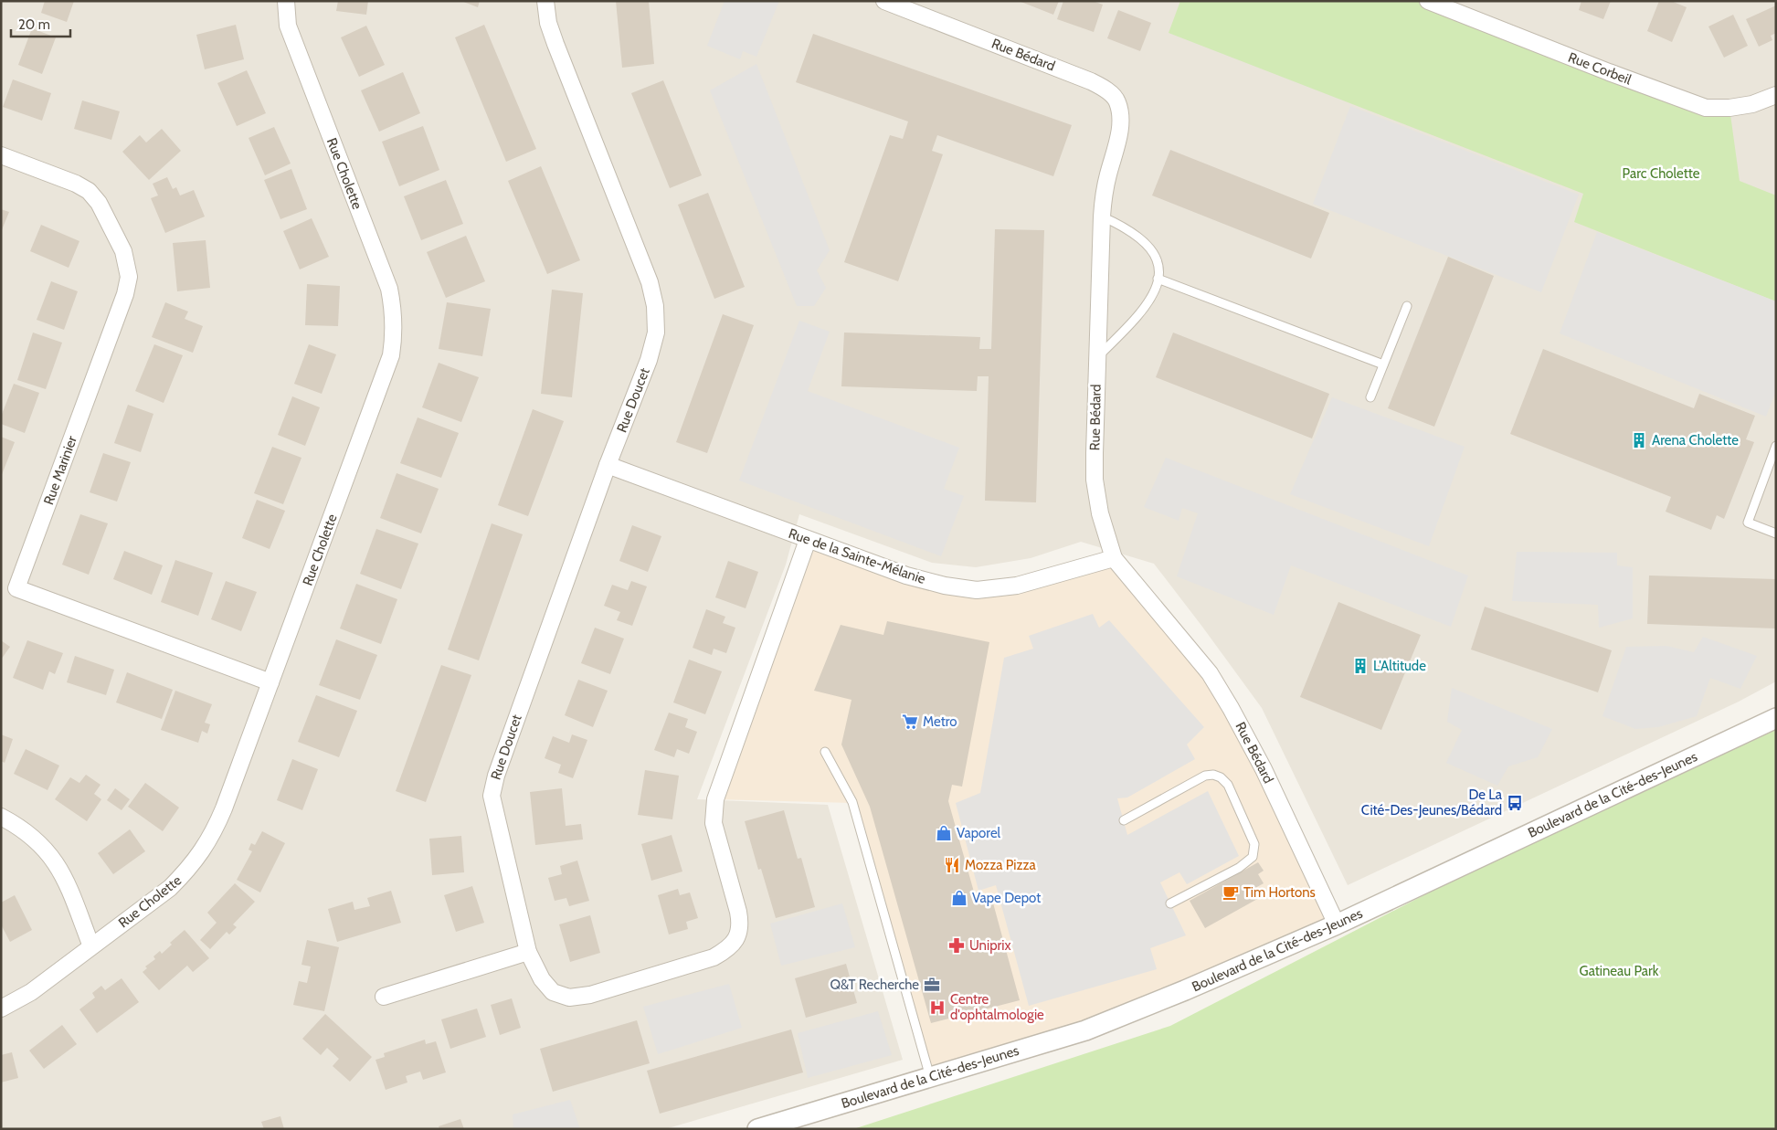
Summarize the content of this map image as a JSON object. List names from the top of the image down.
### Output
{
  "streets": {
    "street": [
      "Rue Bédard",
      "Rue Corbeil",
      "Rue Cholette",
      "Rue Doucet",
      "Rue Marinier",
      "Rue de la Sainte-Mélanie",
      "Boulevard de la Cité-des-Jeunes"
    ]
  },
  "crossings": [
    ["Rue Bédard", "Rue de la Sainte-Mélanie"],
    ["Rue Bédard", "Boulevard de la Cité-des-Jeunes"],
    ["Rue Cholette", "Rue Marinier"],
    ["Rue Doucet", "Rue de la Sainte-Mélanie"]
  ],
  "parks": ["Parc Cholette", "Gatineau Park"],
  "places": {
    "building": ["Arena Cholette", "L'Altitude"],
    "supermarket": ["Metro"],
    "bus stop": ["De La Cité-Des-Jeunes/Bédard"],
    "shop": ["Vaporel", "Vape Depot"],
    "restaurant": ["Mozza Pizza"],
    "cafe": ["Tim Hortons"],
    "pharmacy": ["Uniprix"],
    "office": ["Q&T Recherche"],
    "hospital": ["Centre d'ophtalmologie"]
  },
  "scale_bar": "20 m"
}
